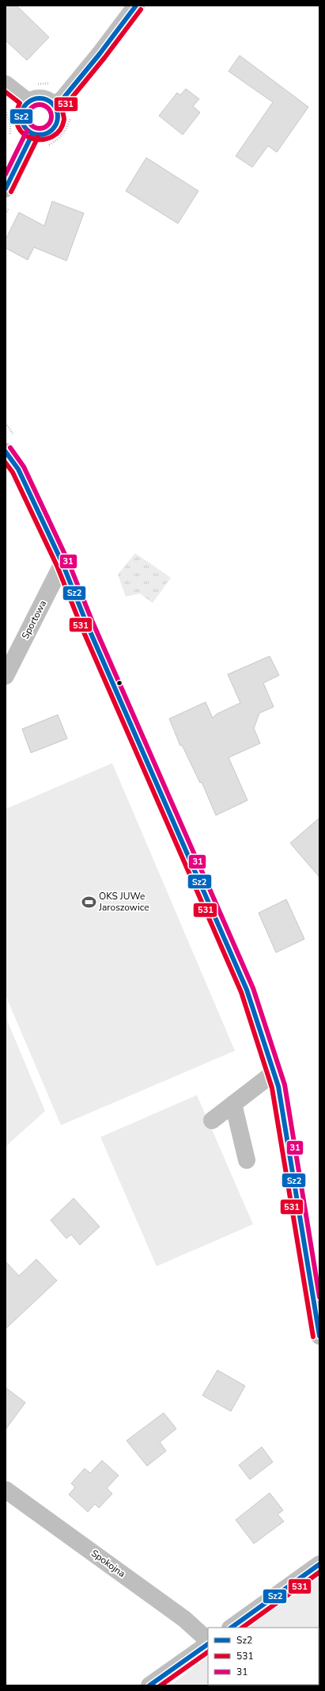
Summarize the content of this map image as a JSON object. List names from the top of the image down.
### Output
{
  "streets": {
    "street": ["Sportowa", "Spokojna"]
  },
  "places": {
    "sports": ["OKS JUWe Jaroszowice"]
  },
  "lines": ["transit line Sz2", "transit line 531", "transit line 31"],
  "legend": ["Sz2", "531", "31"]
}
